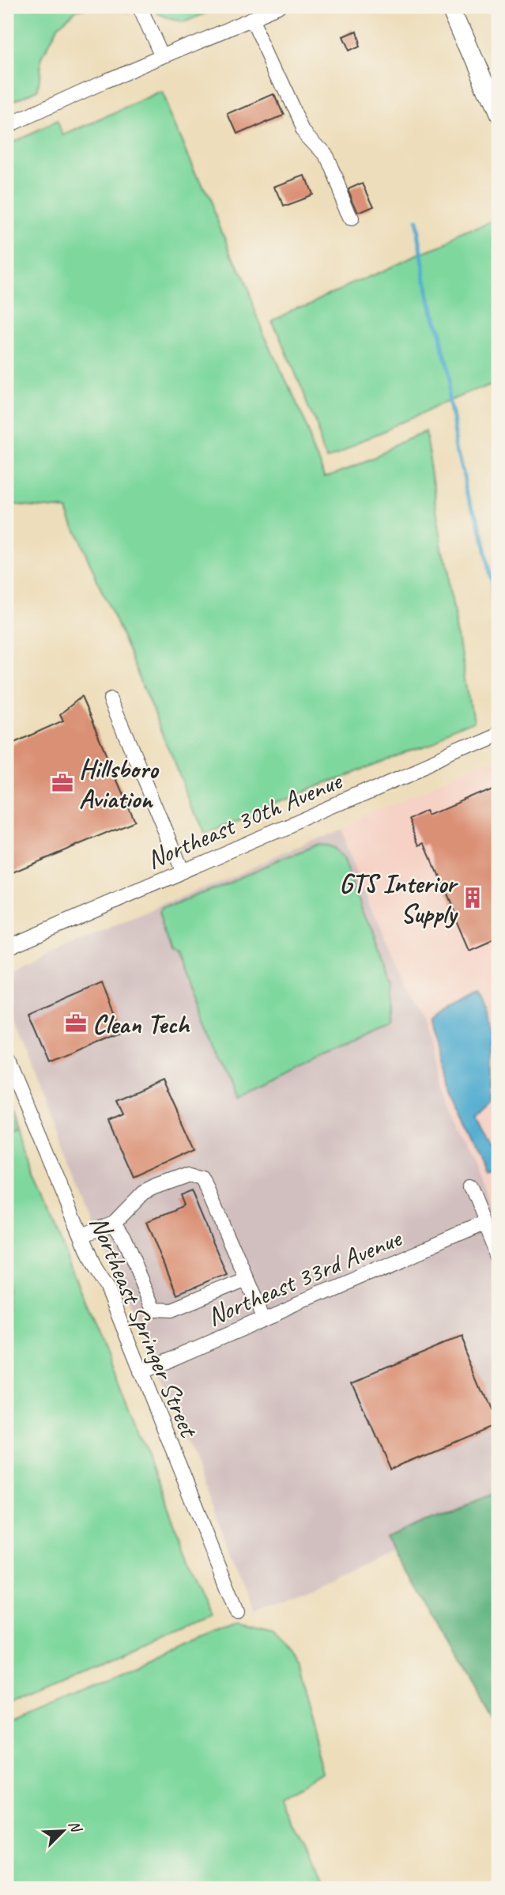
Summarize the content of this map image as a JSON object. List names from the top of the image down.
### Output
{
  "streets": {
    "street": ["Northeast 30th Avenue", "Northeast 33rd Avenue", "Northeast Springer Street"]
  },
  "crossings": [
    ["Northeast 33rd Avenue", "Northeast Springer Street"]
  ],
  "places": {
    "office": ["Hillsboro Aviation", "Clean Tech"],
    "building": ["GTS Interior Supply"]
  },
  "north": "top right"
}
